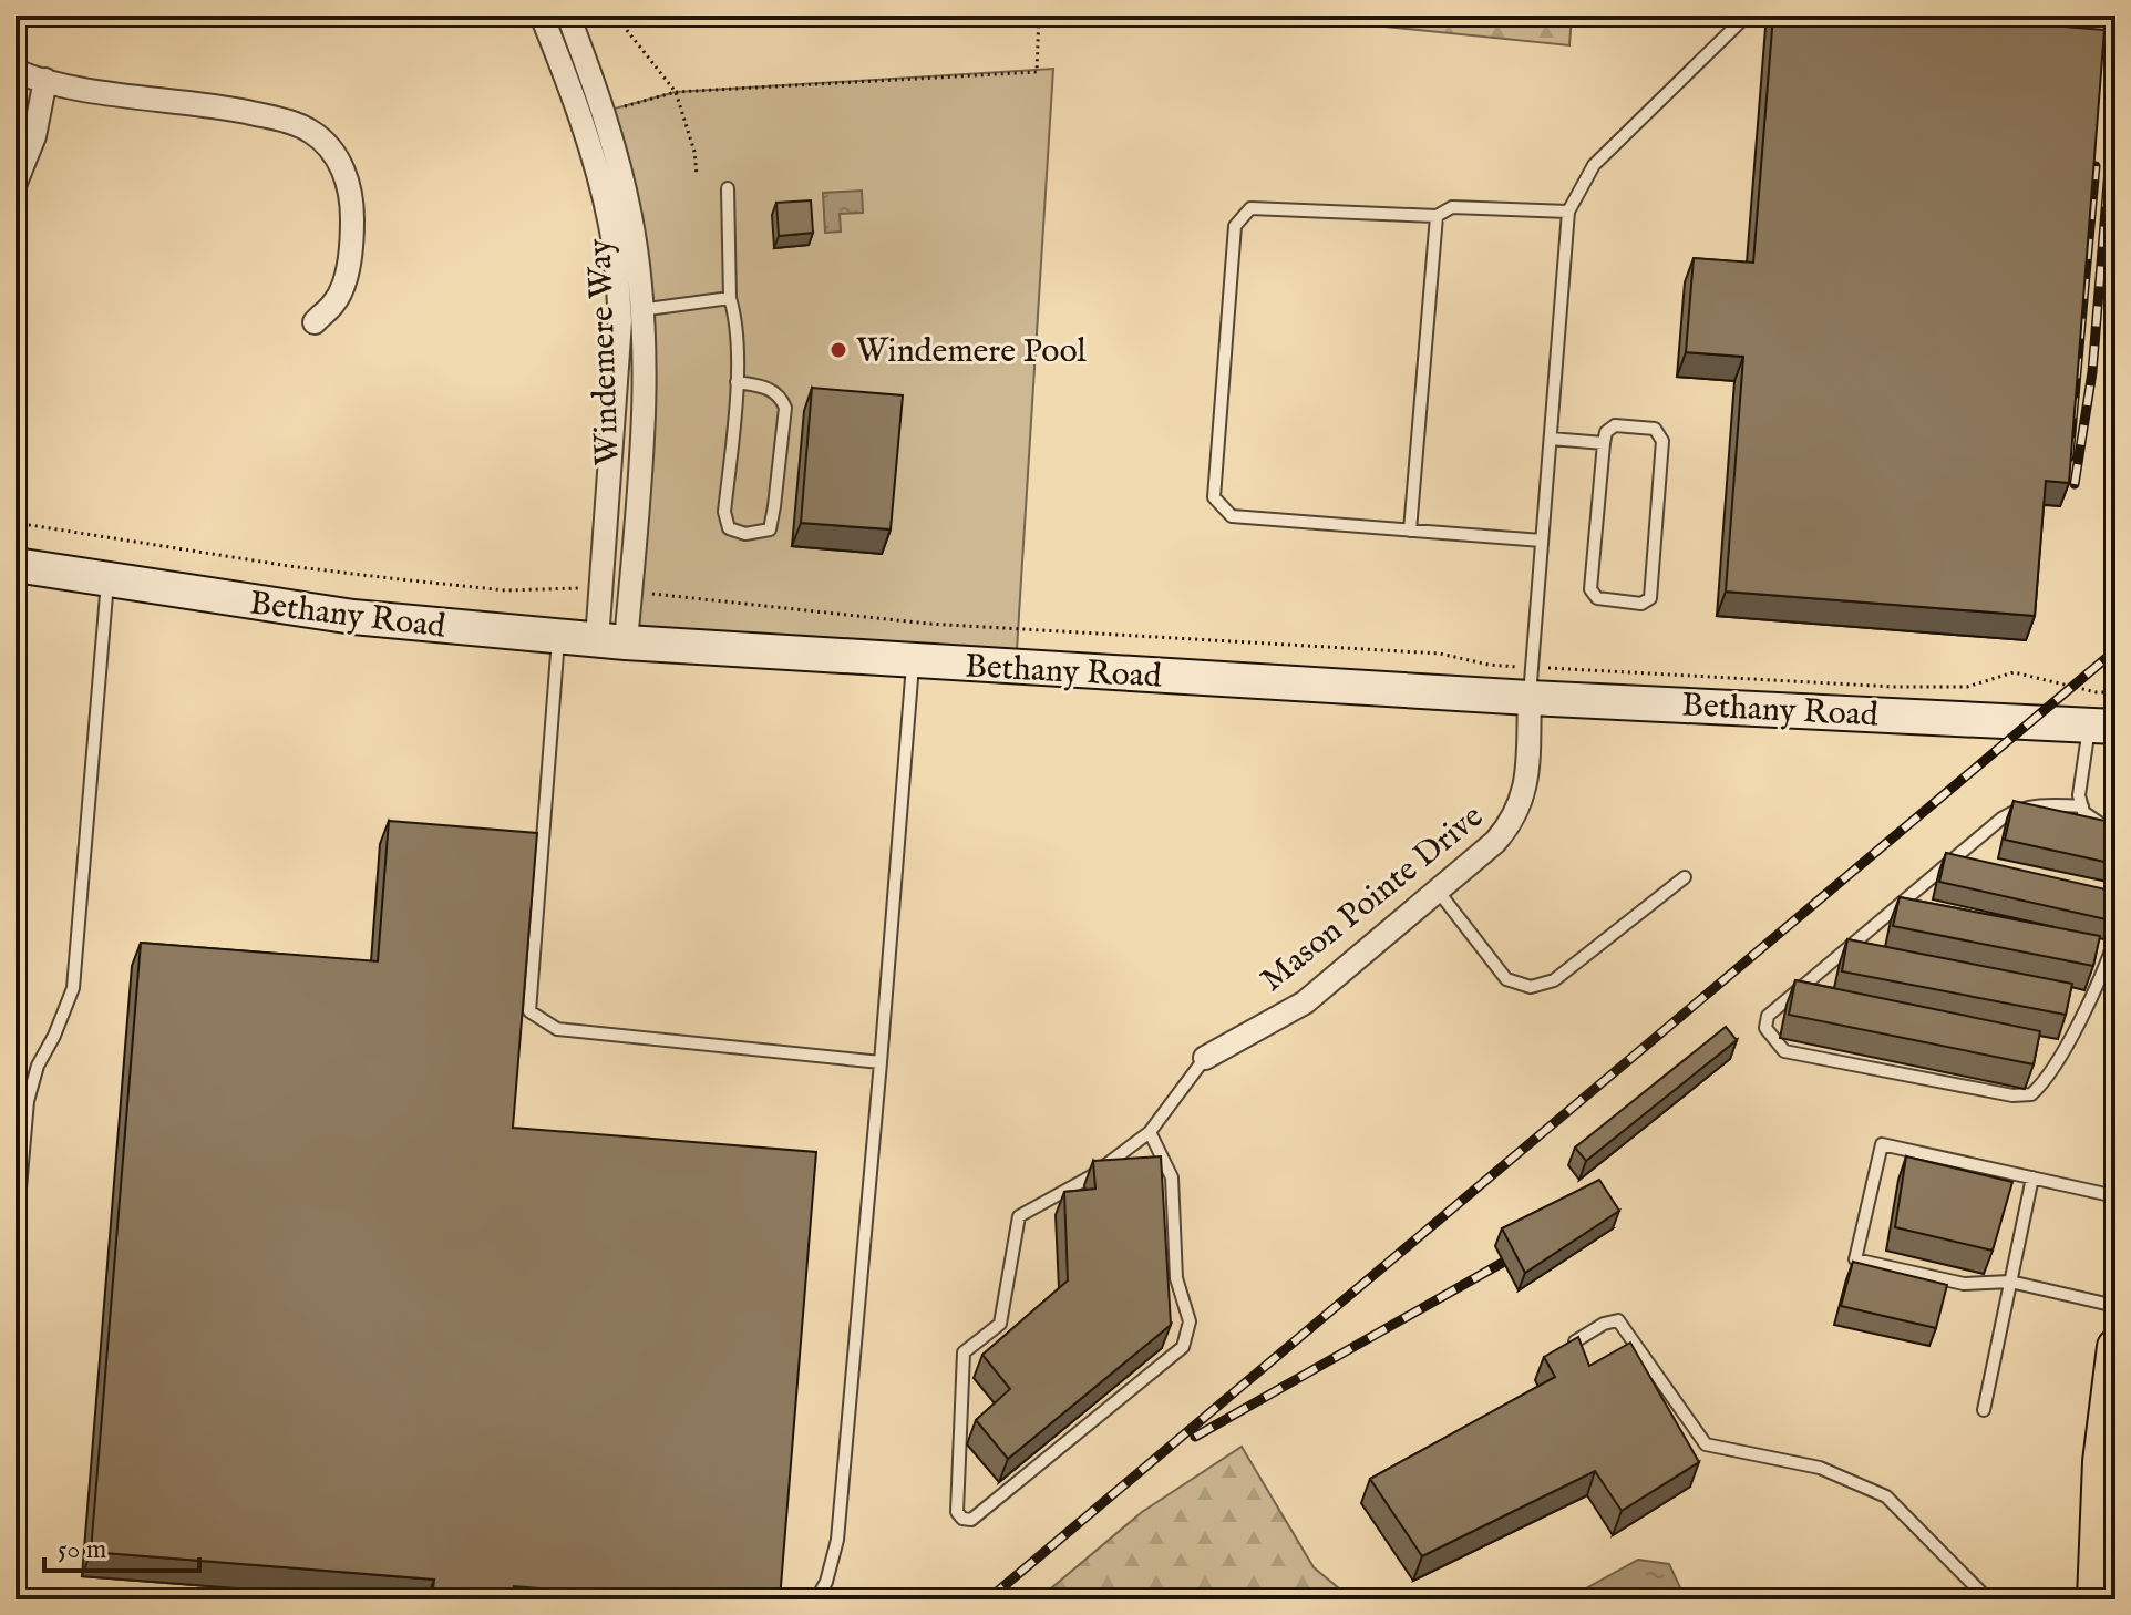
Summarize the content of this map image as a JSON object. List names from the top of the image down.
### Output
{
  "streets": {
    "main road": ["Bethany Road"],
    "street": ["Windemere Way", "Mason Pointe Drive"]
  },
  "crossings": [
    ["Windemere Way", "Bethany Road"],
    ["Bethany Road", "Mason Pointe Drive"]
  ],
  "places": ["Windemere Pool"],
  "scale_bar": "50 m"
}
